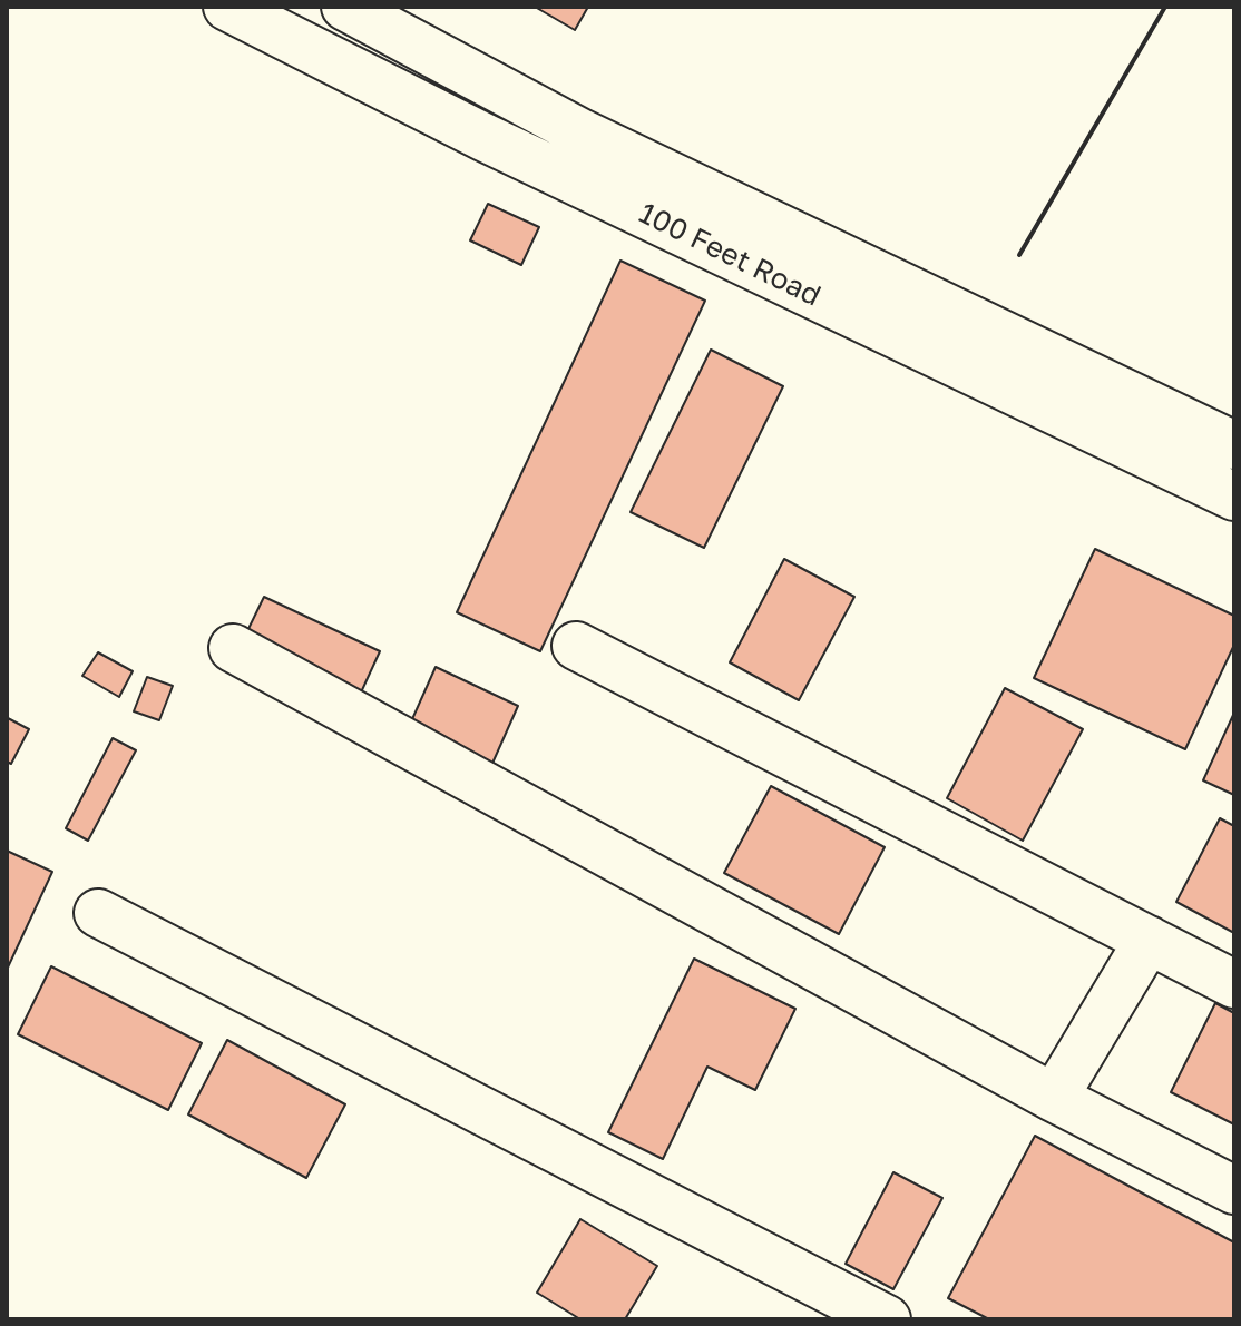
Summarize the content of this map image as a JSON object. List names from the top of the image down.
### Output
{
  "streets": {
    "street": ["100 Feet Road"]
  }
}
